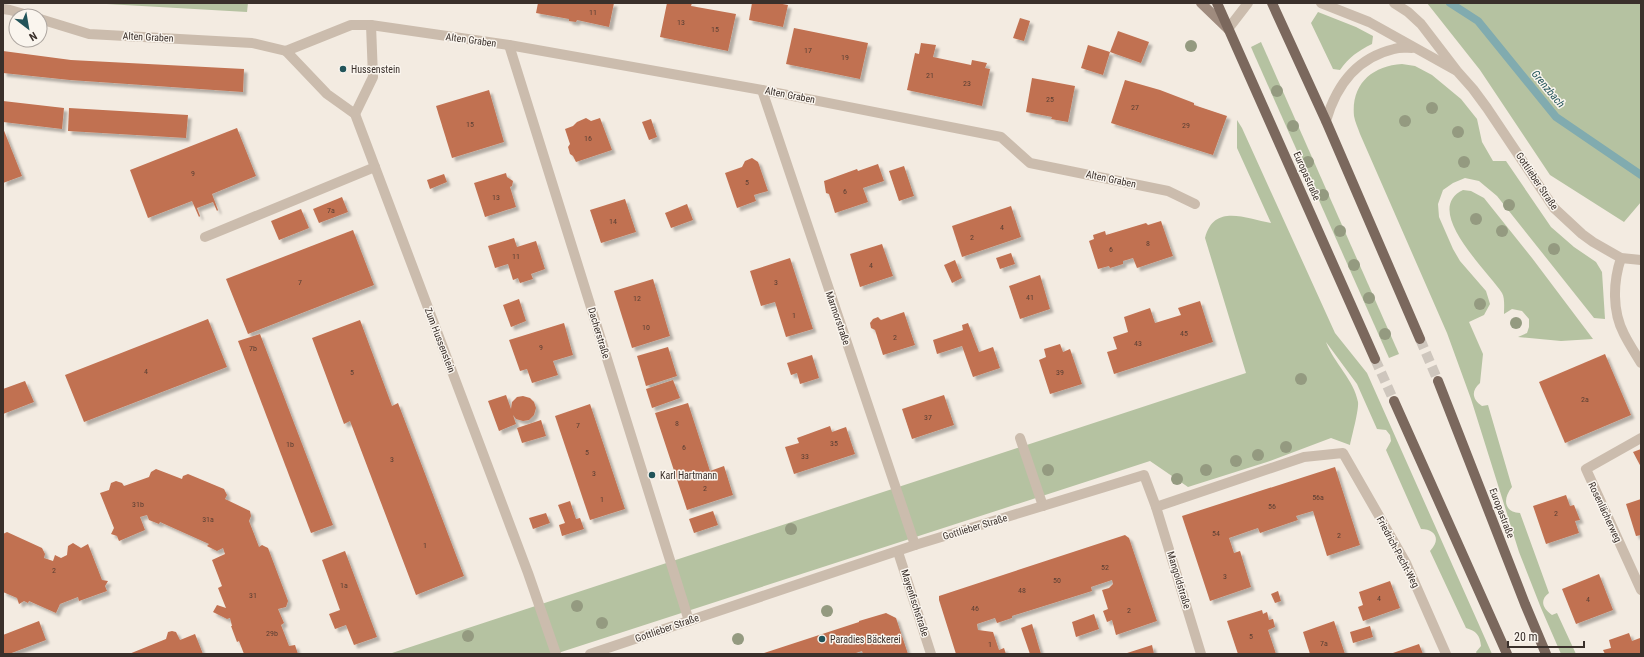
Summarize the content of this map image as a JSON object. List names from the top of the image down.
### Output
{
  "streets": {
    "main road": ["Europastraße"],
    "street": [
      "Alten Graben",
      "Gottlieber Straße",
      "Marmorstraße",
      "Dacherstraße",
      "Zum Hussenstein",
      "Rosenlächerweg",
      "Friedrich-Pecht-Weg",
      "Mangoldstraße",
      "Mayenfischstraße"
    ]
  },
  "crossings": [
    ["Alten Graben", "Marmorstraße"],
    ["Alten Graben", "Dacherstraße"],
    ["Gottlieber Straße", "Marmorstraße"],
    ["Gottlieber Straße", "Dacherstraße"],
    ["Gottlieber Straße", "Friedrich-Pecht-Weg"],
    ["Gottlieber Straße", "Mangoldstraße"],
    ["Gottlieber Straße", "Mayenfischstraße"],
    ["Friedrich-Pecht-Weg", "Mangoldstraße"]
  ],
  "water": ["Grenzbach"],
  "places": ["Hussenstein", "Karl Hartmann", "Paradies Bäckerei"],
  "house_numbers": [
    "11",
    "13",
    "15",
    "17",
    "19",
    "21",
    "23",
    "25",
    "27",
    "15",
    "29",
    "16",
    "9",
    "5",
    "6",
    "13",
    "7a",
    "14",
    "4",
    "2",
    "8",
    "6",
    "11",
    "4",
    "7",
    "3",
    "41",
    "12",
    "1",
    "10",
    "45",
    "2",
    "43",
    "9",
    "7b",
    "4",
    "5",
    "39",
    "2a",
    "37",
    "8",
    "7",
    "35",
    "1b",
    "6",
    "5",
    "33",
    "3",
    "3",
    "2",
    "56a",
    "1",
    "31b",
    "56",
    "2",
    "31a",
    "54",
    "2",
    "1",
    "52",
    "2",
    "3",
    "50",
    "1a",
    "48",
    "31",
    "4",
    "4",
    "46",
    "2",
    "29b",
    "5",
    "7a",
    "1"
  ],
  "scale_bar": "20 m",
  "north": "bottom right"
}
